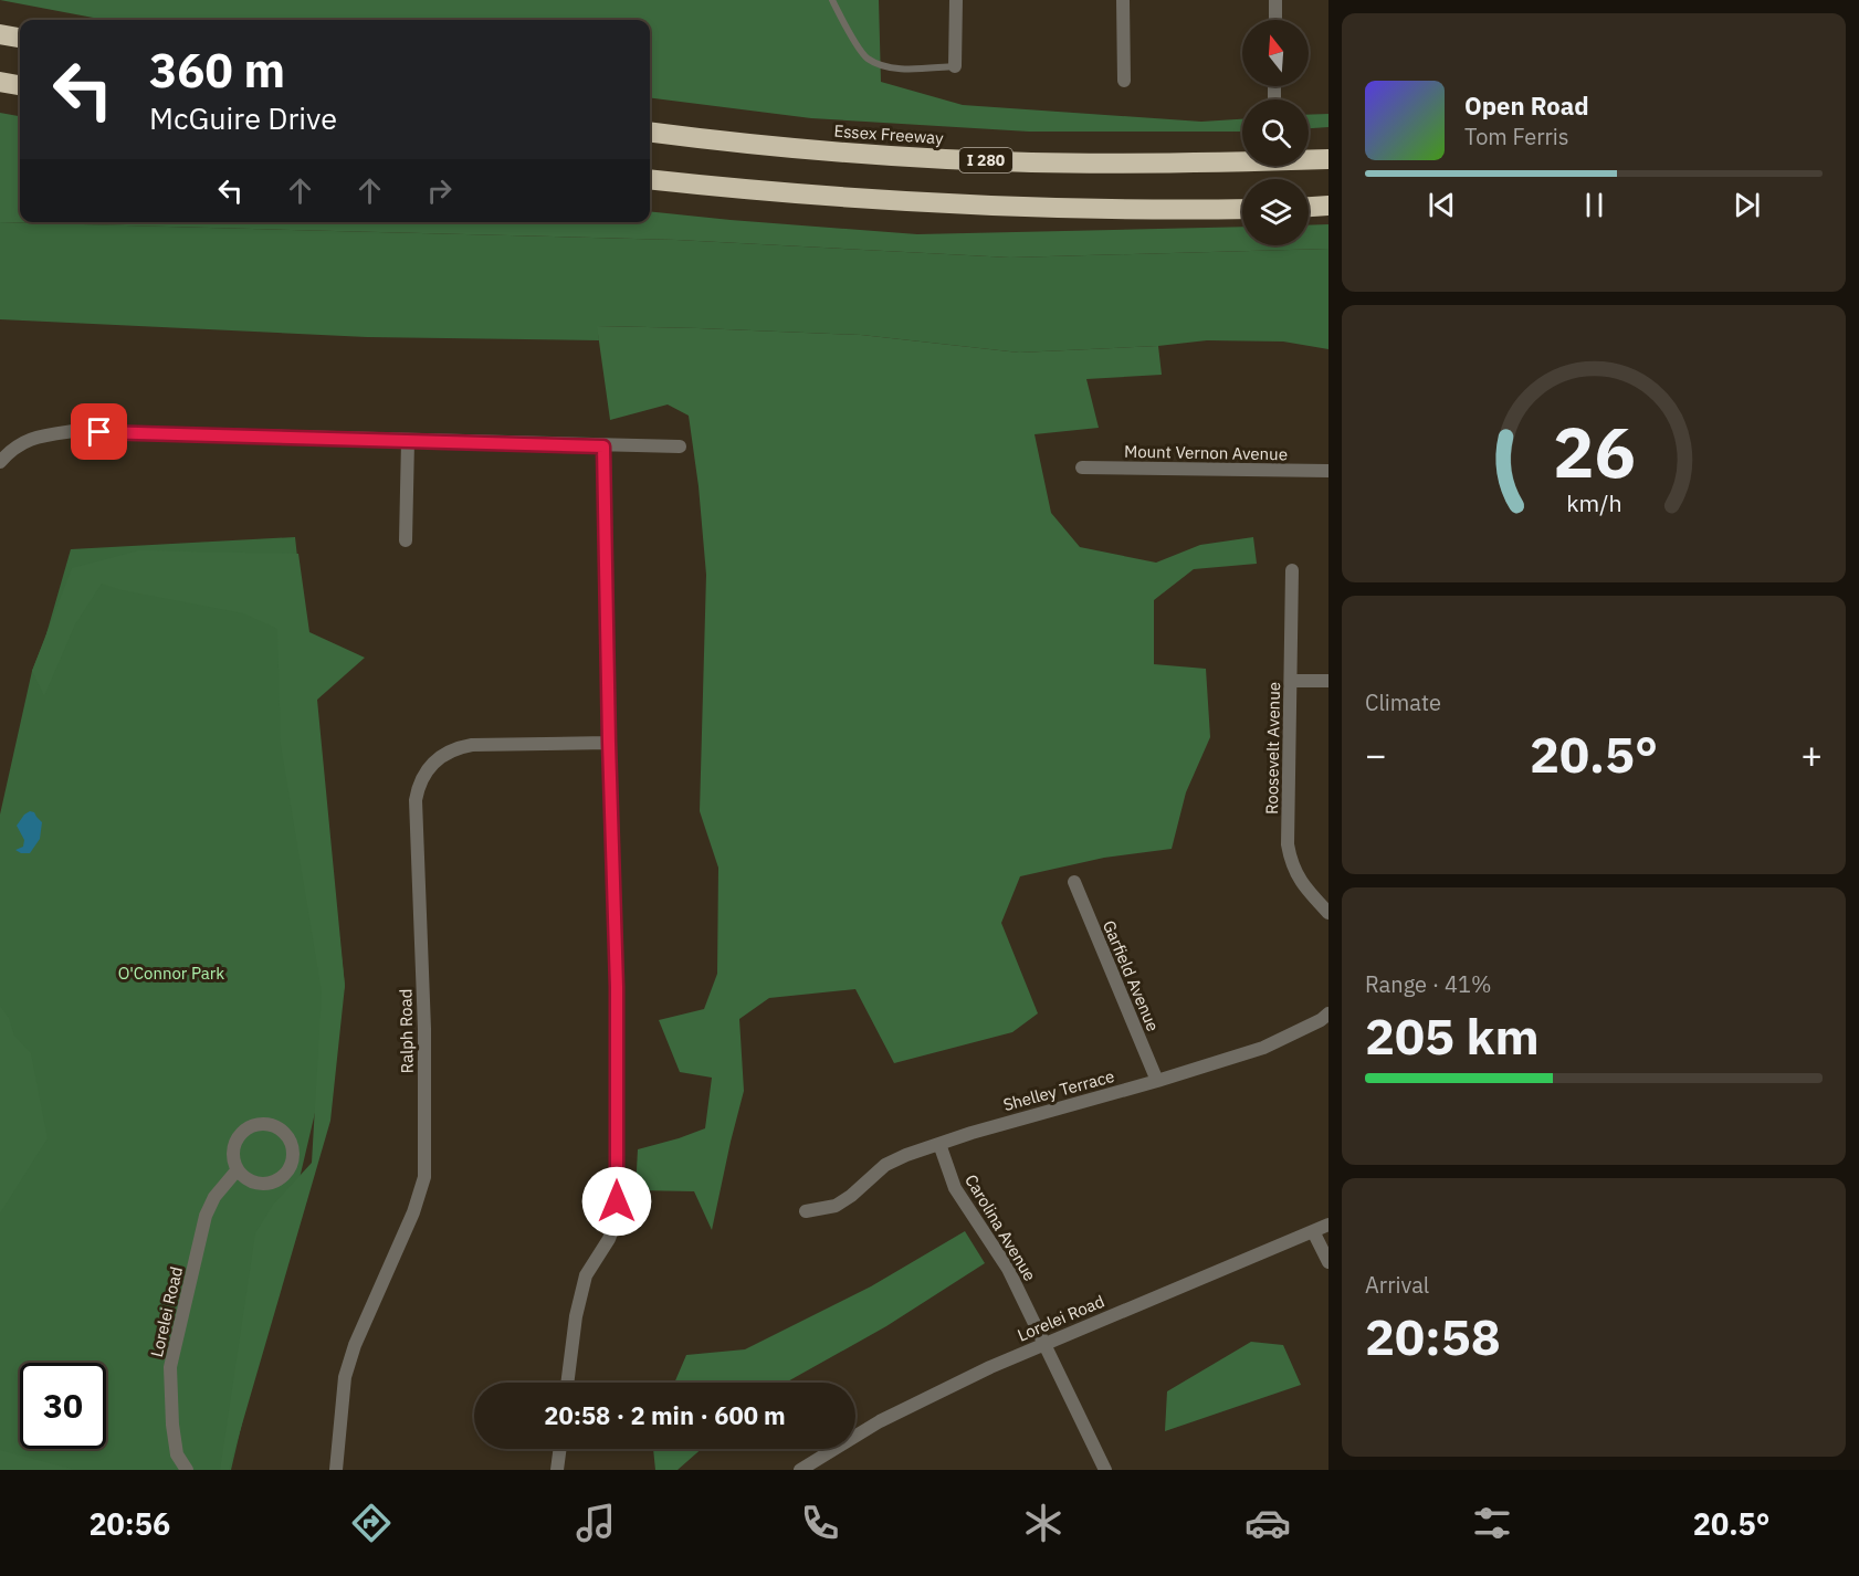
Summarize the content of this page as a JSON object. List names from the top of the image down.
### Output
{
  "streets": {
    "highway": ["Essex Freeway", "I 280"],
    "street": [
      "Mount Vernon Avenue",
      "Roosevelt Avenue",
      "Garfield Avenue",
      "Ralph Road",
      "Shelley Terrace",
      "Carolina Avenue",
      "Lorelei Road"
    ]
  },
  "crossings": [
    ["Garfield Avenue", "Shelley Terrace"],
    ["Shelley Terrace", "Carolina Avenue"],
    ["Carolina Avenue", "Lorelei Road"]
  ],
  "parks": ["O'Connor Park"],
  "north": "top",
  "page": {
    "turn": ["360 m", "McGuire Drive"],
    "song": ["Open Road", "Tom Ferris"],
    "tile": [
      "Climate",
      ["Range · 41%", "205 km"],
      ["Arrival", "20:58"]
    ],
    "heat": ["−", "20.5°", "+"],
    "limit": "30",
    "trip": "20:58 · 2 min · 600 m",
    "tabs": ["20:56", "20.5°"],
    "gauge": ["26", "km/h"]
  }
}
